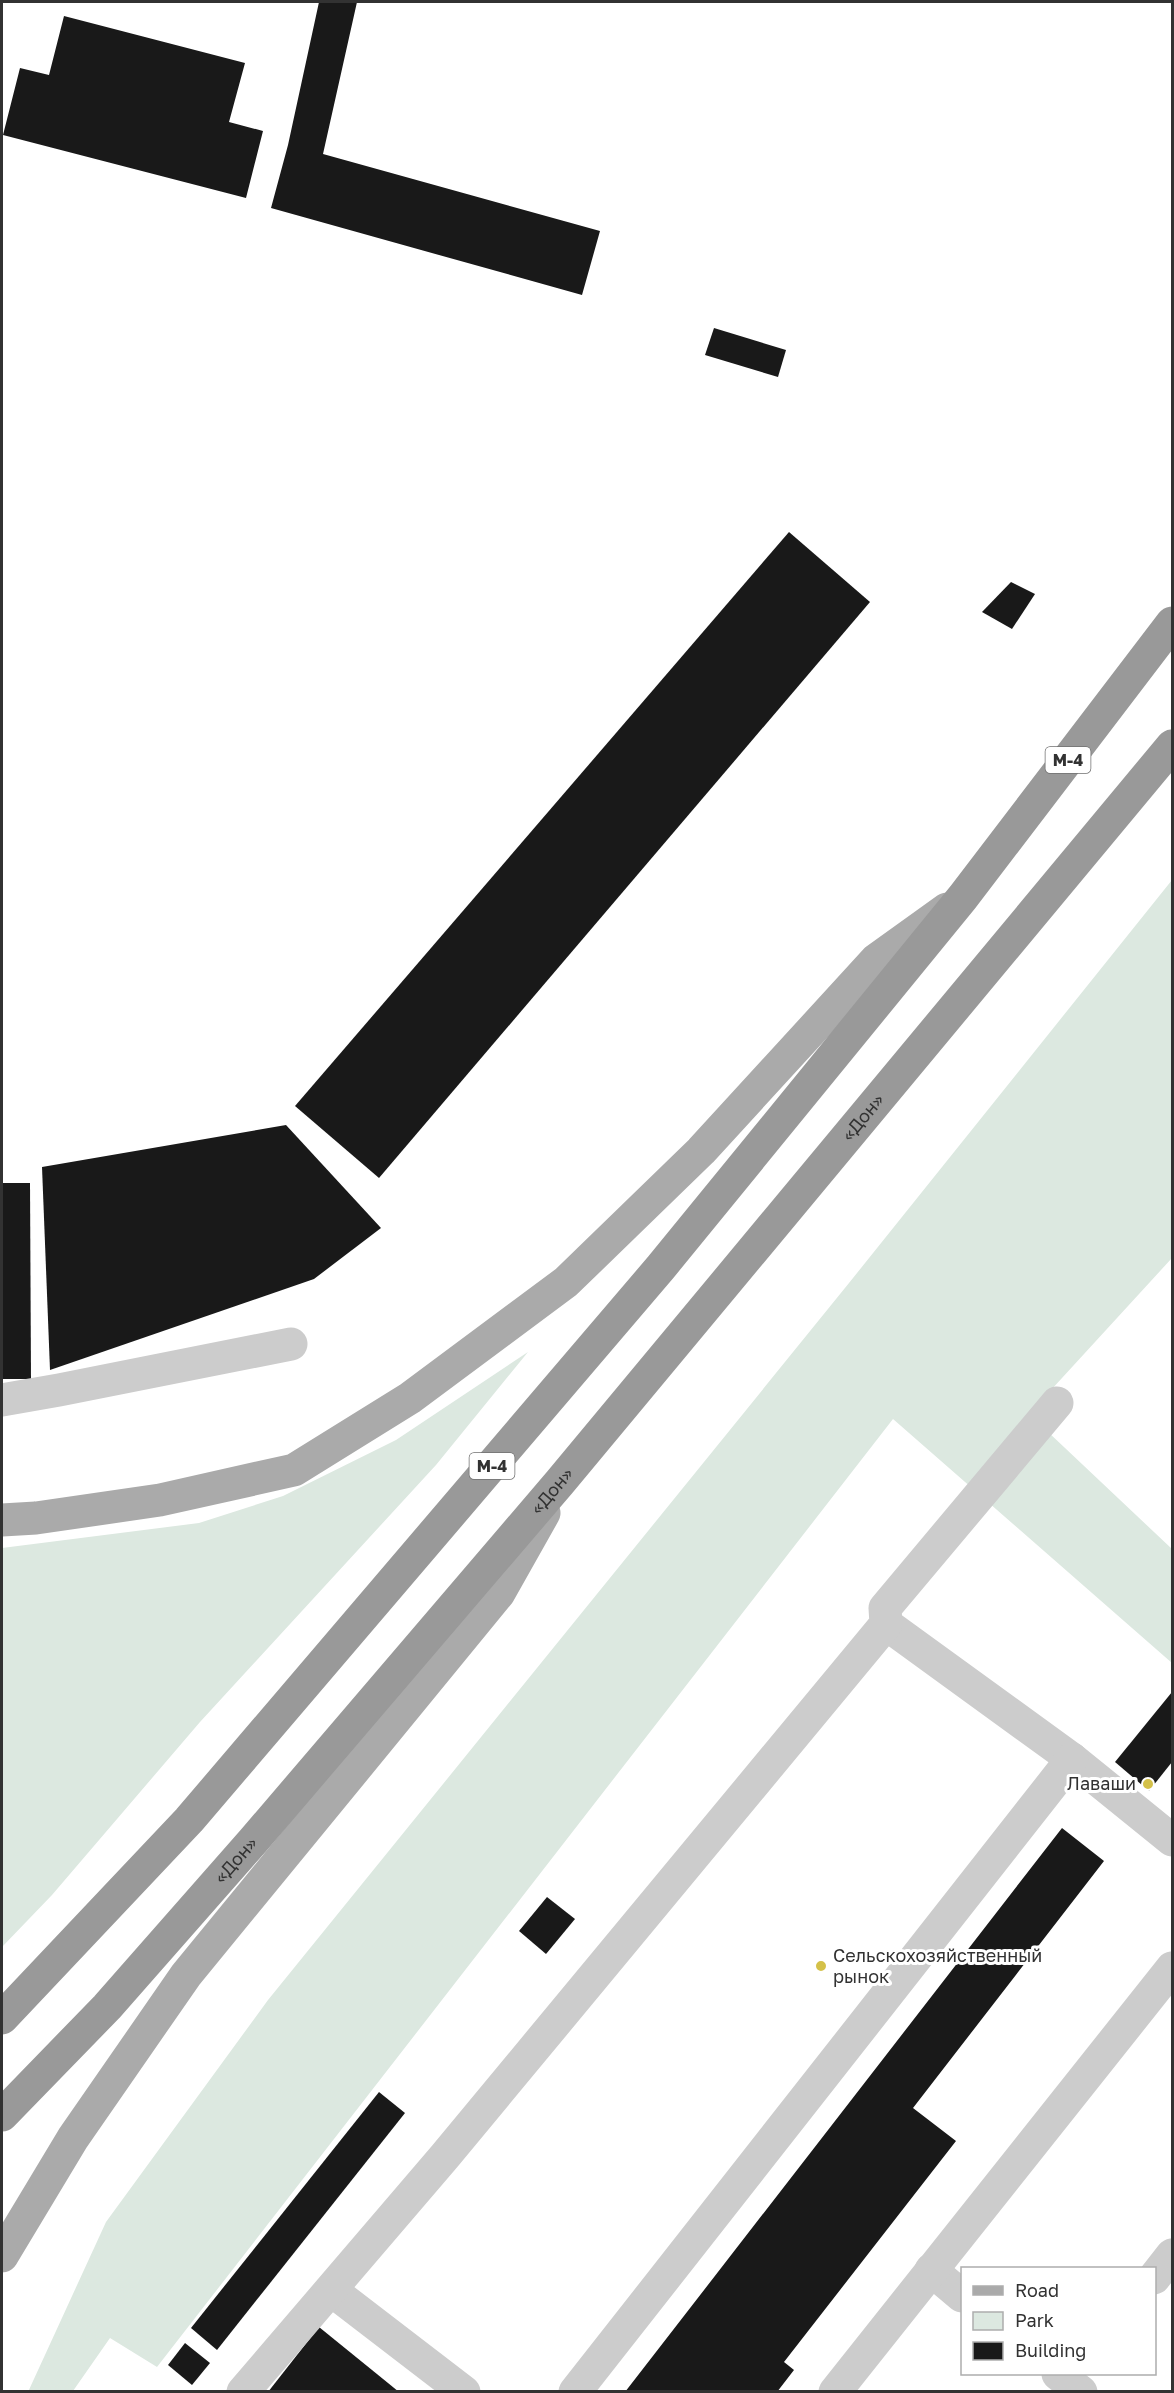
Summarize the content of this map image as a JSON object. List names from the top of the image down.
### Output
{
  "streets": {
    "highway": ["М-4", "«Дон»"]
  },
  "places": ["Лаваши", "Сельскохозяйственный рынок"],
  "legend": ["Road", "Park", "Building"]
}
